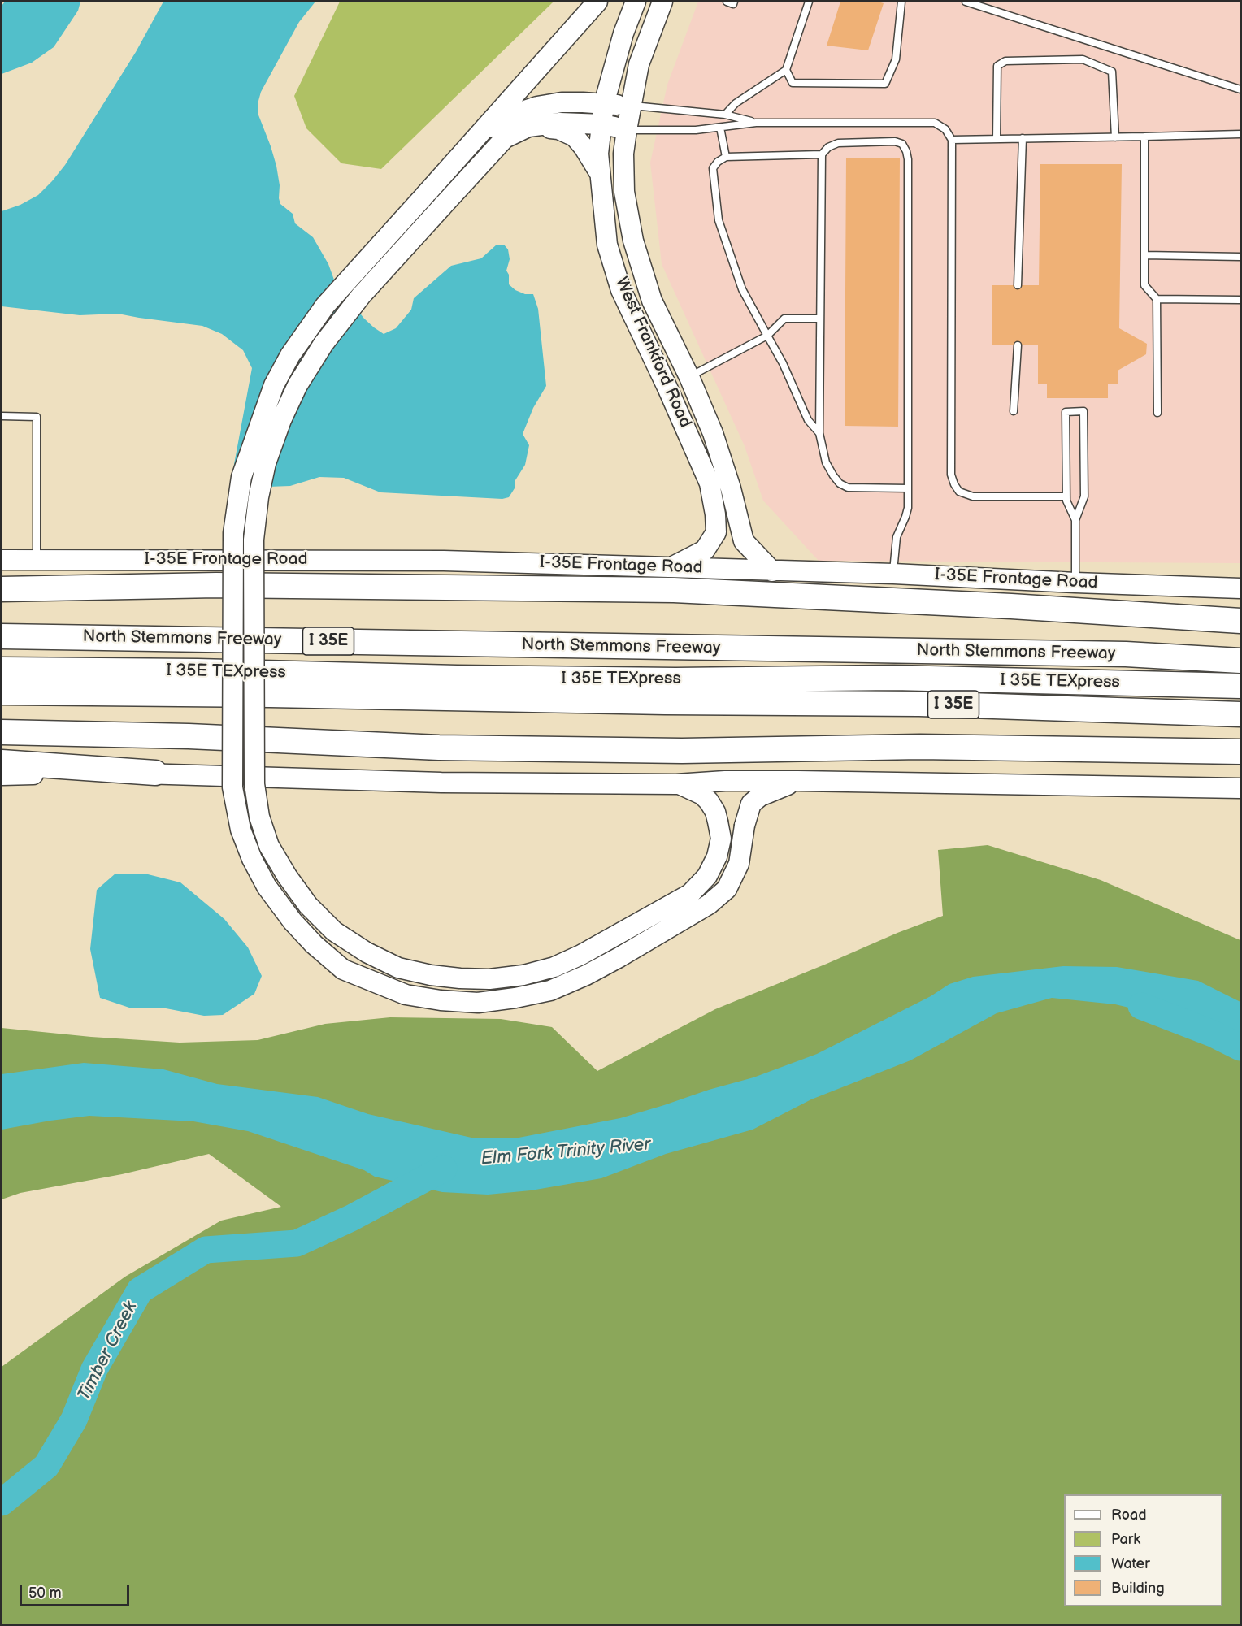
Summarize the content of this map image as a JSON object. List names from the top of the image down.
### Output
{
  "streets": {
    "highway": ["North Stemmons Freeway", "I 35E", "I 35E TEXpress"],
    "main road": ["West Frankford Road", "I-35E Frontage Road"]
  },
  "crossings": [
    ["West Frankford Road", "I-35E Frontage Road"],
    ["I 35E", "I 35E TEXpress"]
  ],
  "water": ["Elm Fork Trinity River", "Timber Creek"],
  "legend": [
    "Road",
    "Park",
    "Water",
    "Building"
  ],
  "scale_bar": "50 m"
}
